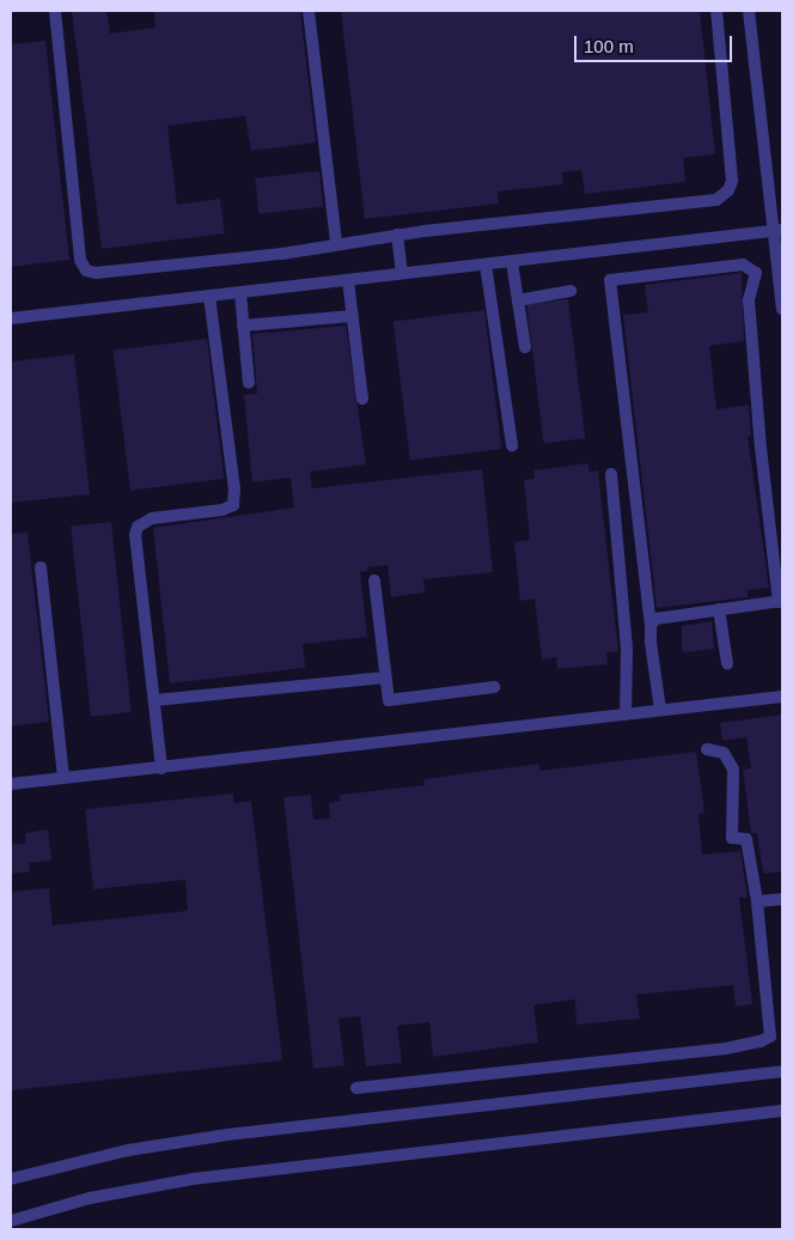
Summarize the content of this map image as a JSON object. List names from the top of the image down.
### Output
{
  "scale_bar": "100 m"
}
